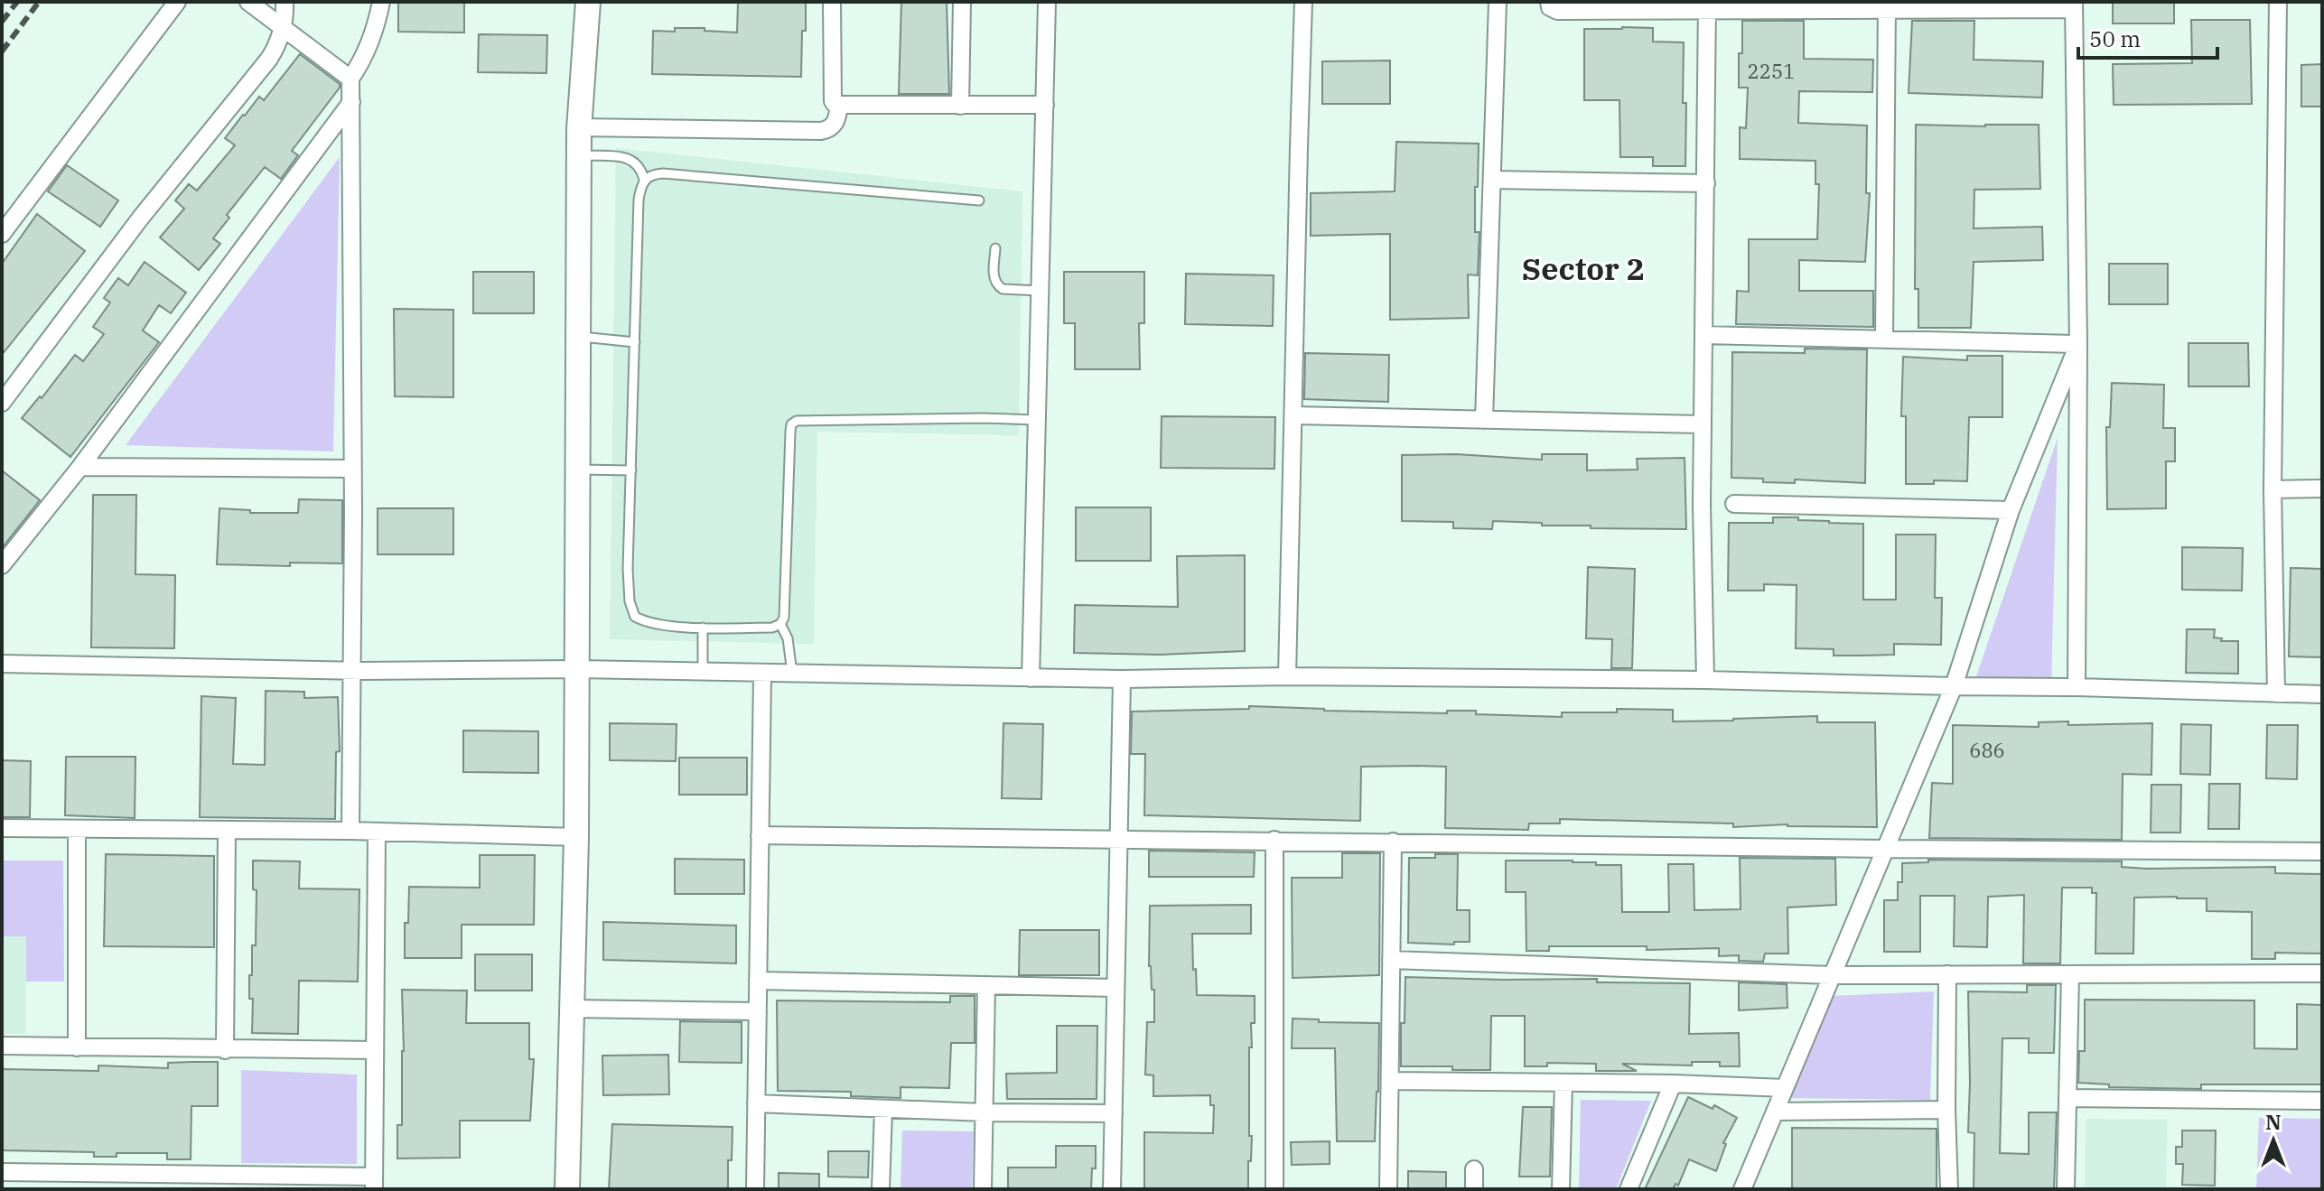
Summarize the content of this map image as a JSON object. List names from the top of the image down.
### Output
{
  "districts": ["Sector 2"],
  "house_numbers": ["2251", "686"],
  "scale_bar": "50 m",
  "north": "top"
}
